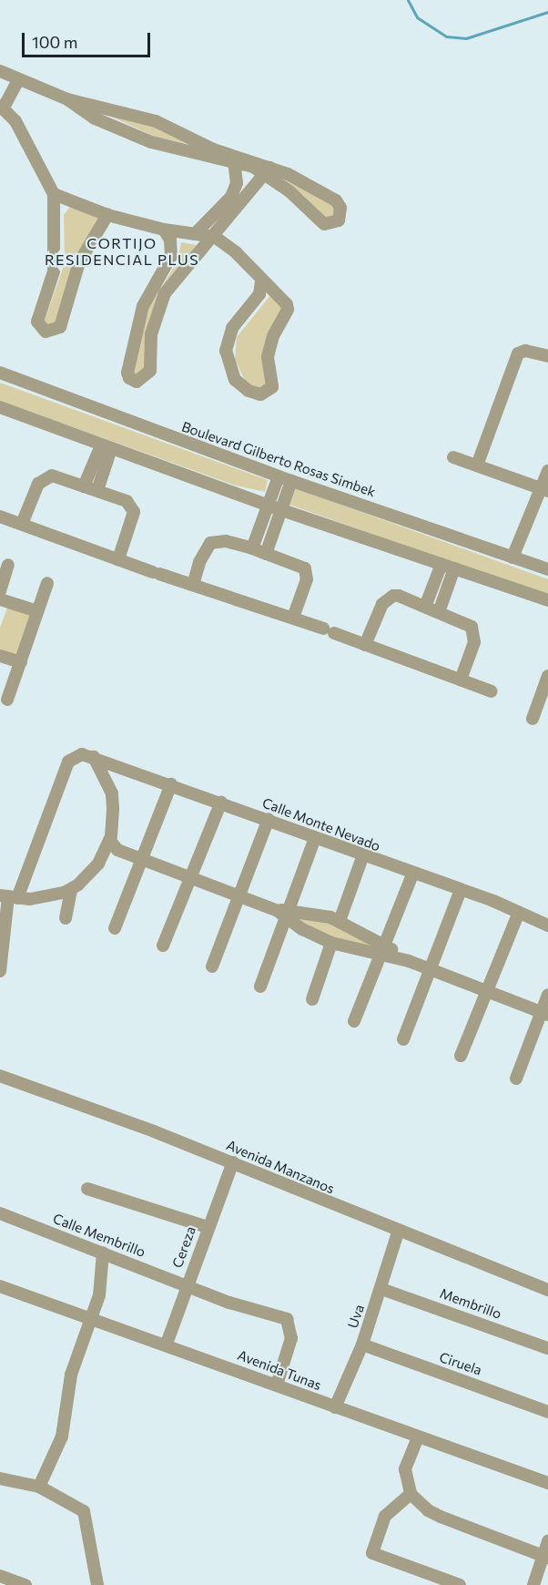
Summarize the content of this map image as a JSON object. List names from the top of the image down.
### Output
{
  "streets": {
    "street": [
      "Boulevard Gilberto Rosas Simbek",
      "Calle Monte Nevado",
      "Avenida Manzanos",
      "Calle Membrillo",
      "Cereza",
      "Membrillo",
      "Uva",
      "Ciruela",
      "Avenida Tunas"
    ]
  },
  "crossings": [
    ["Avenida Manzanos", "Cereza"],
    ["Avenida Manzanos", "Uva"],
    ["Calle Membrillo", "Cereza"],
    ["Cereza", "Avenida Tunas"],
    ["Membrillo", "Uva"],
    ["Uva", "Ciruela"],
    ["Uva", "Avenida Tunas"]
  ],
  "districts": ["CORTIJO RESIDENCIAL PLUS"],
  "scale_bar": "100 m"
}
